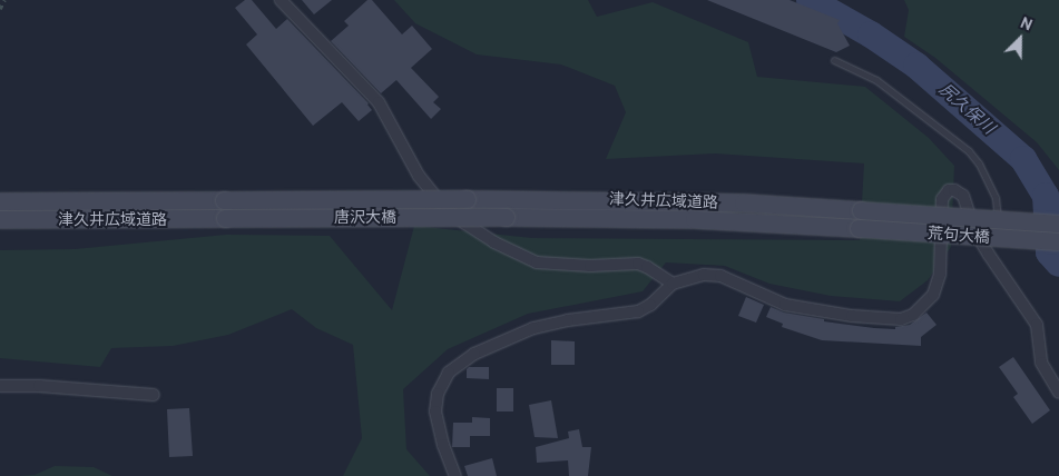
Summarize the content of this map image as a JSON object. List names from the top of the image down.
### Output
{
  "streets": {
    "main road": ["津久井広域道路", "唐沢大橋", "荒句大橋"]
  },
  "crossings": [
    ["津久井広域道路", "唐沢大橋"],
    ["津久井広域道路", "荒句大橋"]
  ],
  "water": ["尻久保川"],
  "north": "top right"
}
